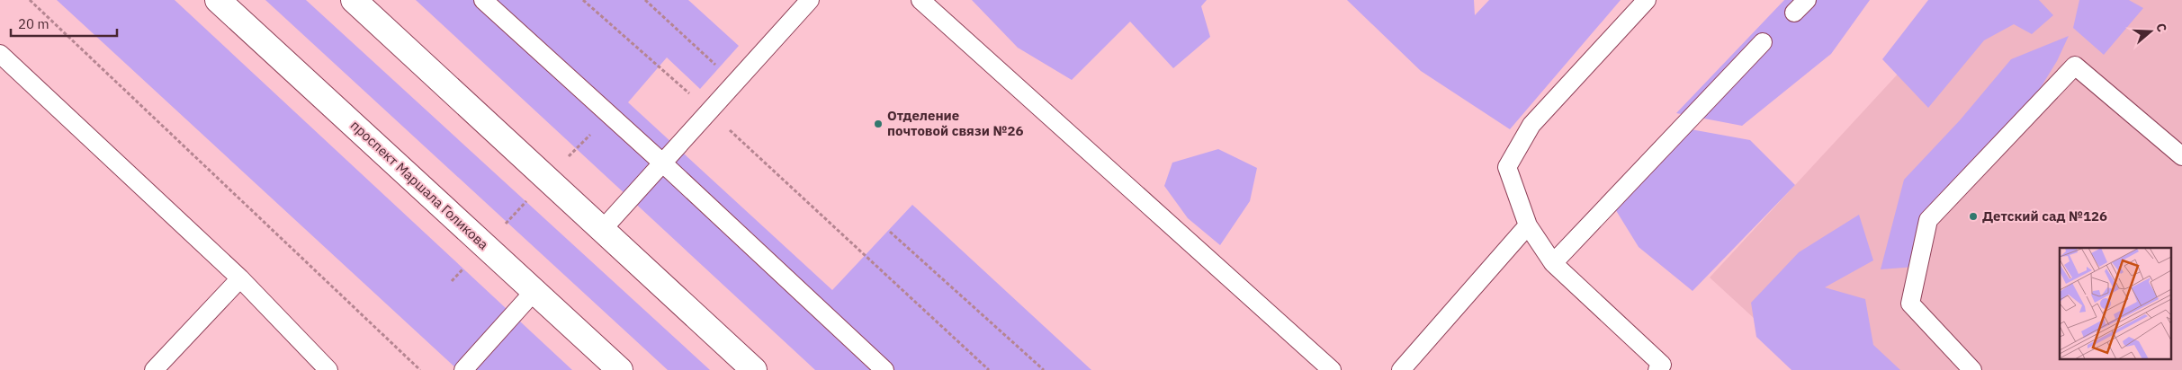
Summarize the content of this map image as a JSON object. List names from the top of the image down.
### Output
{
  "streets": {
    "main road": ["проспект Маршала Голикова"]
  },
  "places": ["Отделение почтовой связи №26", "Детский сад №126"],
  "scale_bar": "20 m",
  "north": "right"
}
